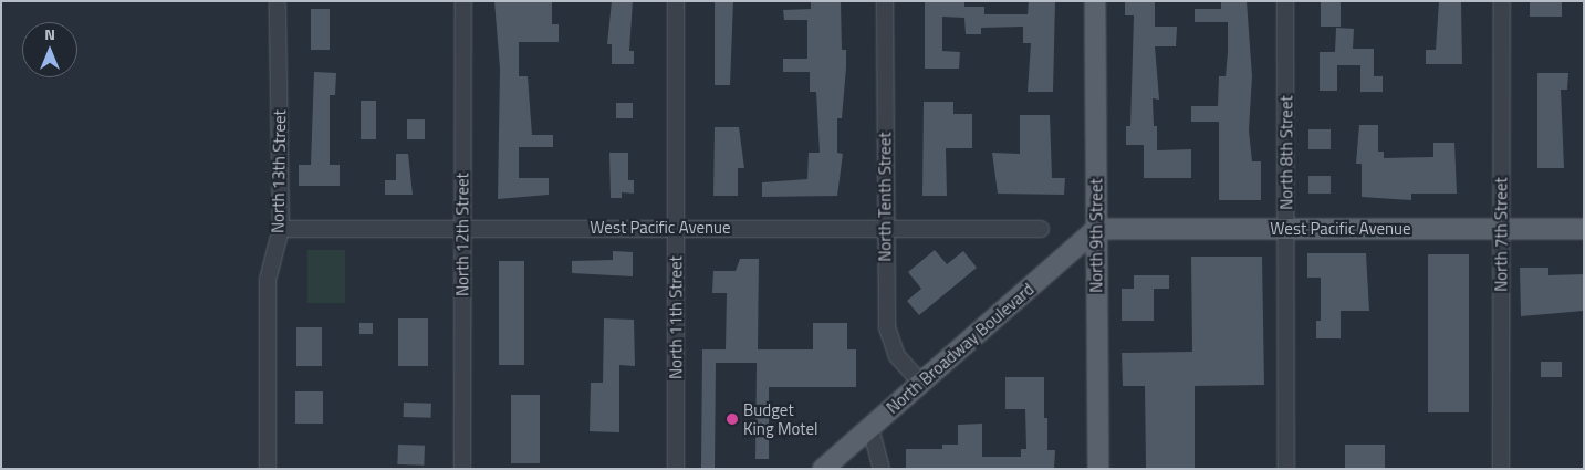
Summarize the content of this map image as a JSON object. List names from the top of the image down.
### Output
{
  "streets": {
    "main road": ["West Pacific Avenue", "North 9th Street", "North Broadway Boulevard"],
    "street": [
      "North 8th Street",
      "North 13th Street",
      "North Tenth Street",
      "North 12th Street",
      "North 7th Street",
      "North 11th Street"
    ]
  },
  "crossings": [
    ["North 8th Street", "West Pacific Avenue"],
    ["North 13th Street", "West Pacific Avenue"],
    ["North Tenth Street", "West Pacific Avenue"],
    ["North Tenth Street", "North Broadway Boulevard"],
    ["West Pacific Avenue", "North 12th Street"],
    ["West Pacific Avenue", "North 7th Street"],
    ["West Pacific Avenue", "North 9th Street"],
    ["West Pacific Avenue", "North 11th Street"],
    ["West Pacific Avenue", "North Broadway Boulevard"],
    ["North 9th Street", "North Broadway Boulevard"]
  ],
  "places": ["Budget King Motel"],
  "north": "top"
}
